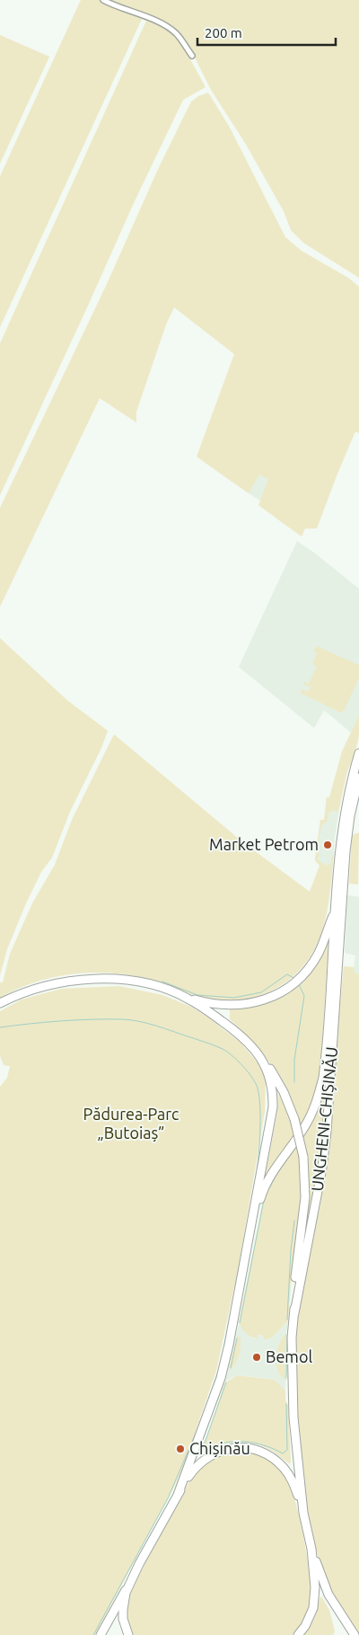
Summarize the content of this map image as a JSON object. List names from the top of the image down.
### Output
{
  "streets": {
    "main road": ["UNGHENI-CHIȘINĂU"]
  },
  "parks": ["Pădurea-Parc „Butoiaș”"],
  "places": ["Market Petrom", "Bemol", "Chișinău"],
  "scale_bar": "200 m"
}
